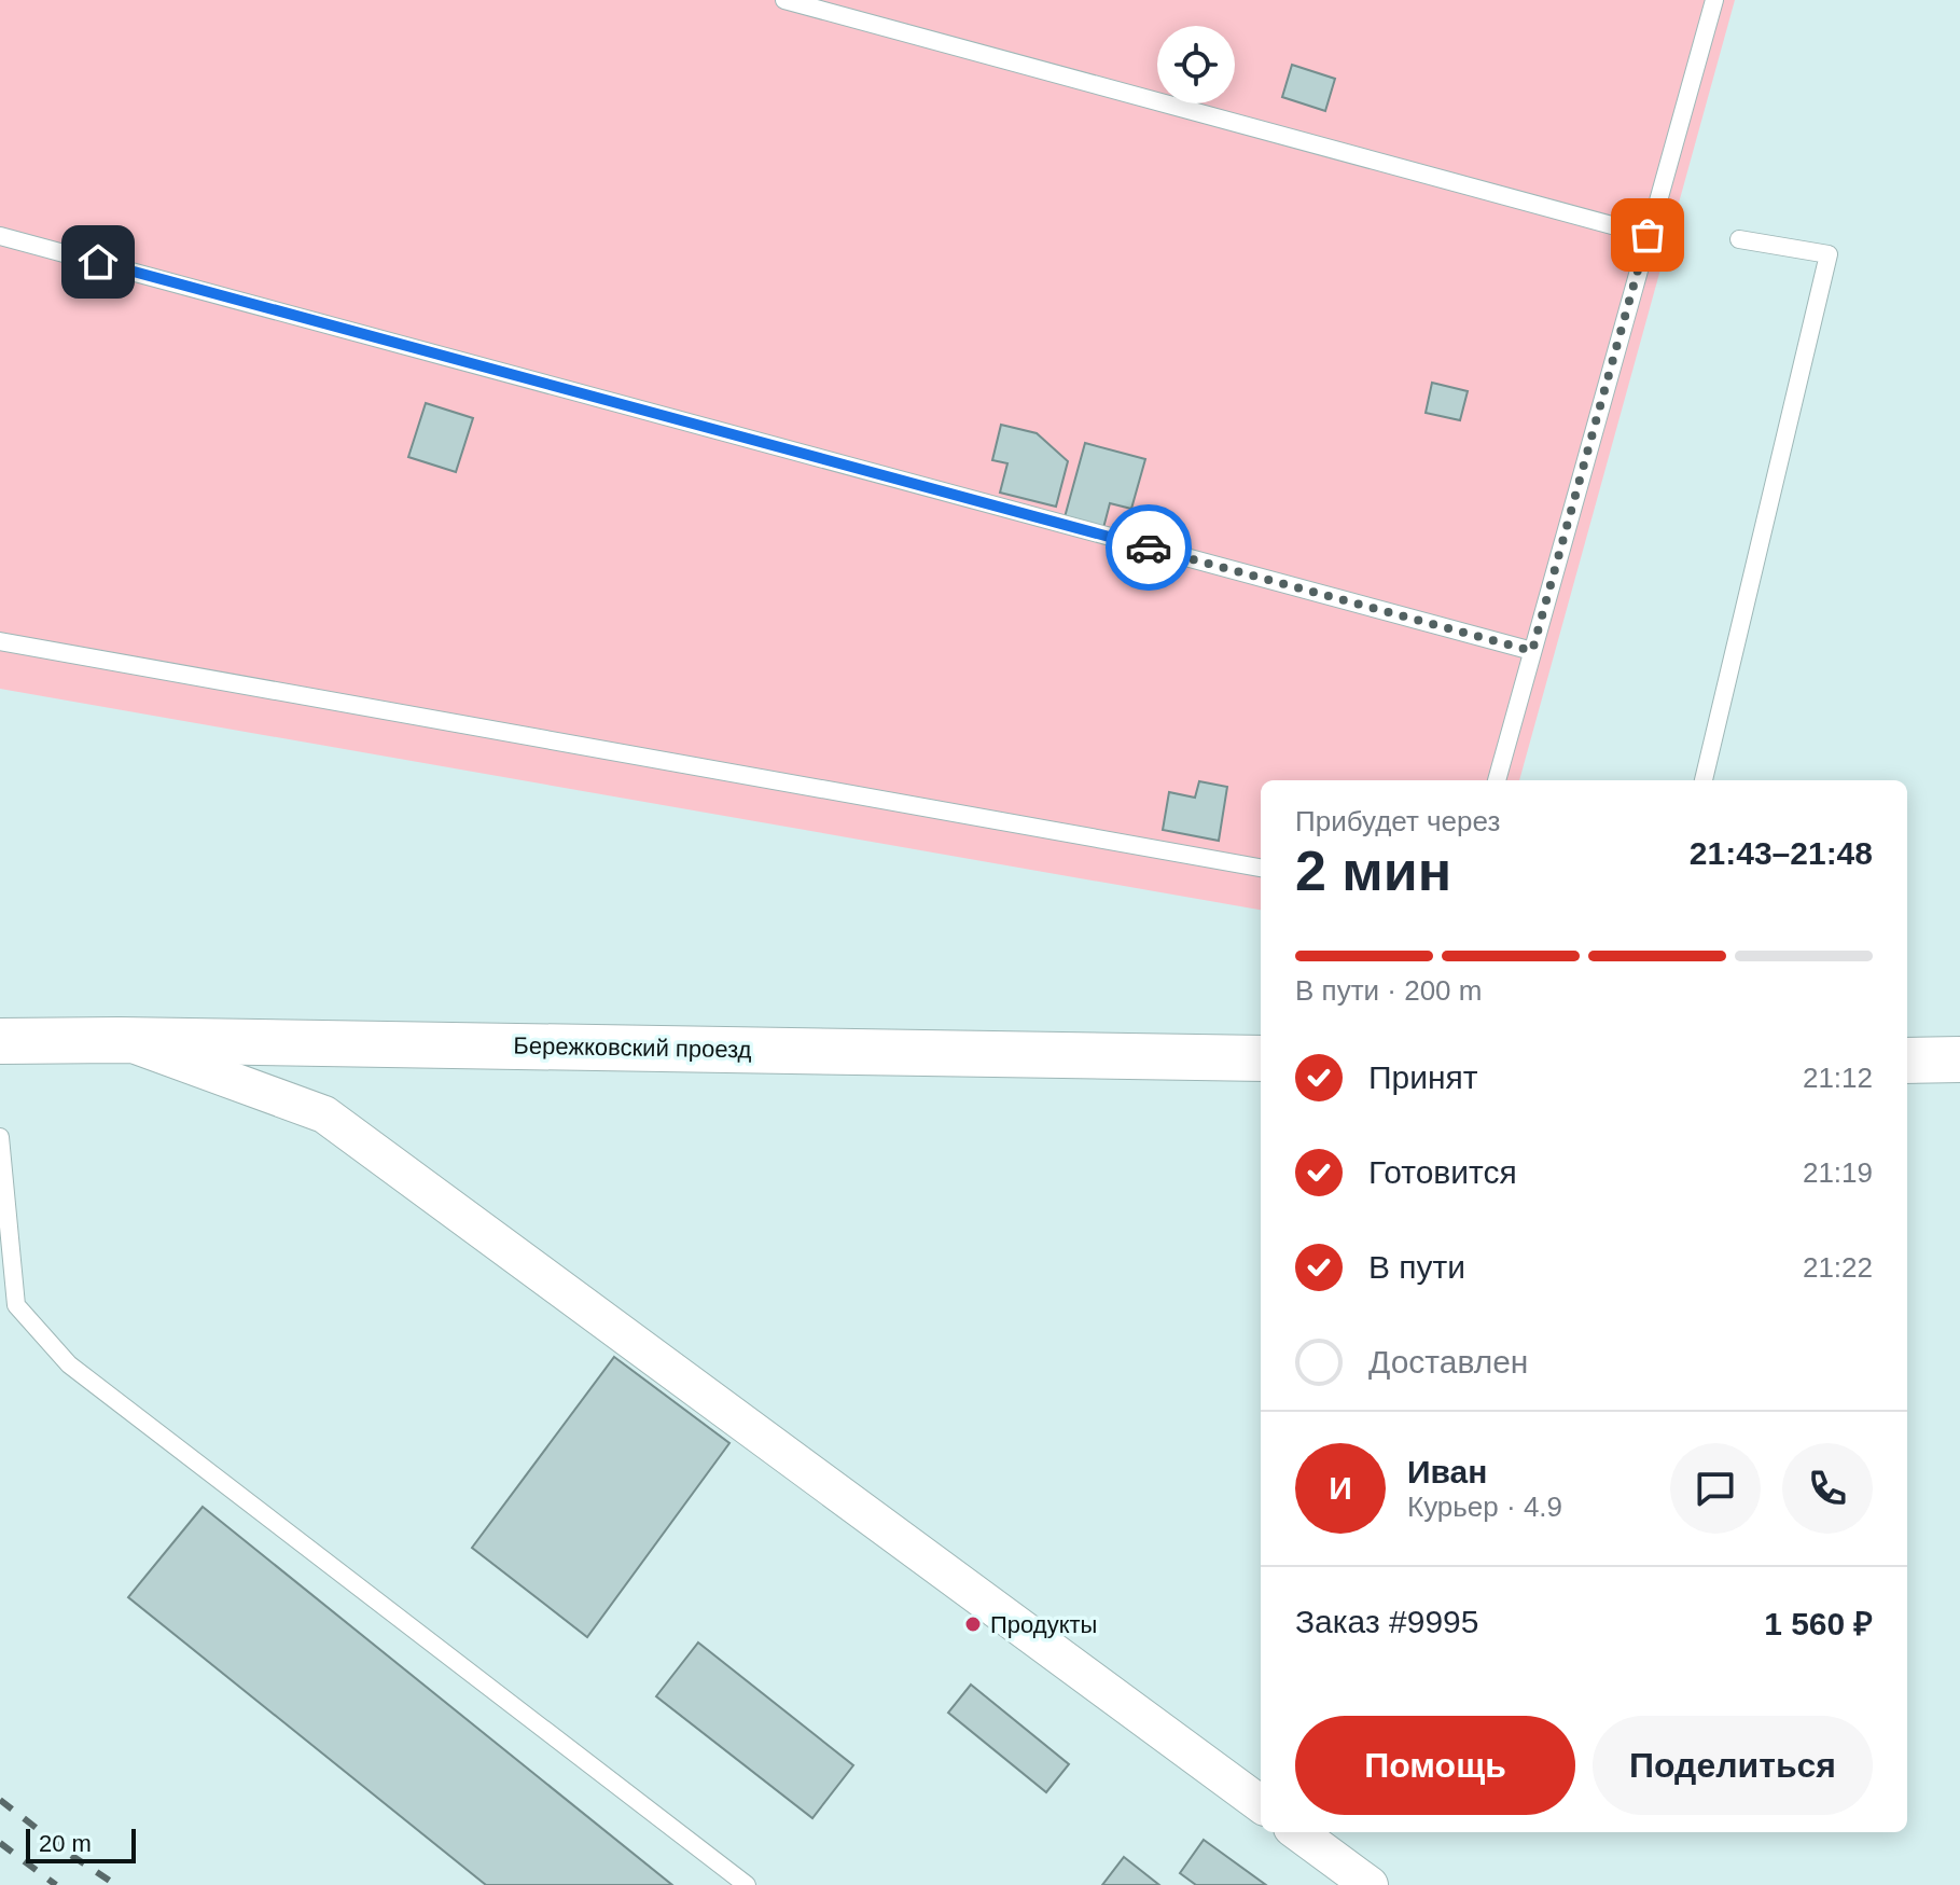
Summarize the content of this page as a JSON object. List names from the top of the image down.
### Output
{
  "streets": {
    "street": ["Бережковский проезд"]
  },
  "places": ["Продукты"],
  "scale_bar": "20 m",
  "page": {
    "heading": ["2 мин", "Прибудет через", "21:43–21:48"],
    "panel": [
      "Иван",
      "Курьер · 4.9",
      "Заказ #9995",
      "1 560 ₽"
    ],
    "bar": "В пути · 200 m",
    "list": [
      ["Принят", "21:12"],
      ["Готовится", "21:19"],
      ["В пути", "21:22"],
      "Доставлен"
    ],
    "round": "И",
    "buttons": ["Помощь", "Поделиться"],
    "scale": "20 m"
  }
}
